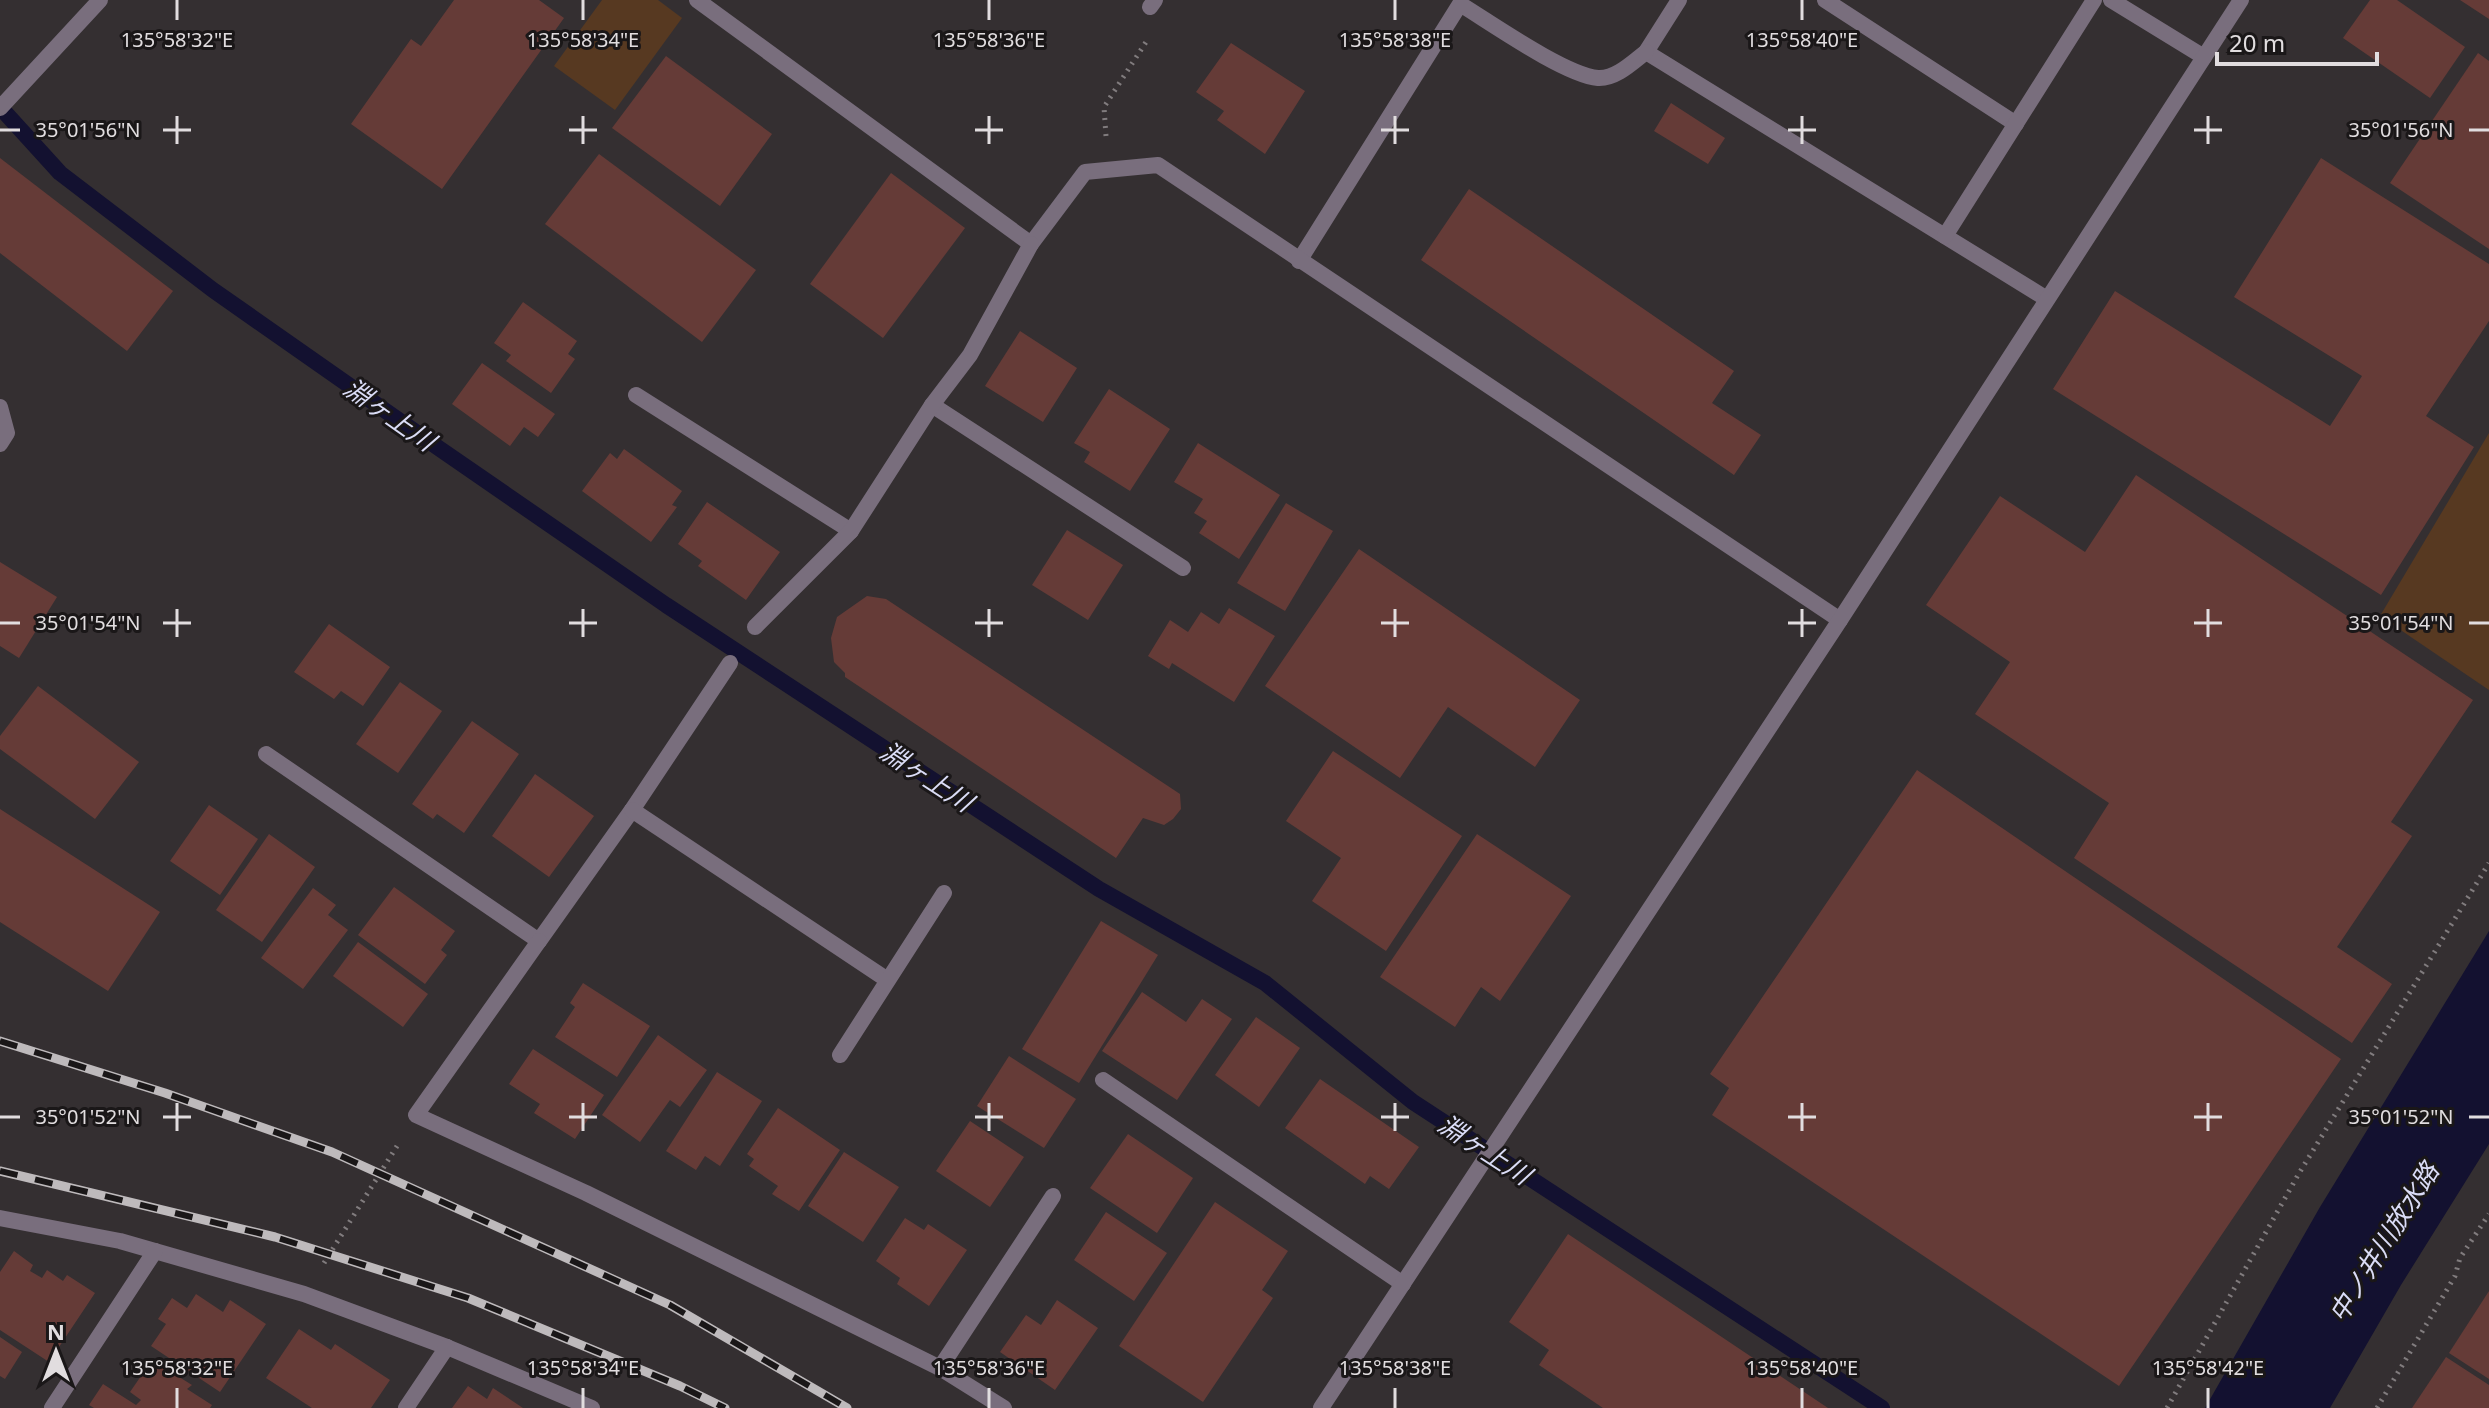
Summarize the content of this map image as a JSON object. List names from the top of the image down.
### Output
{
  "water": ["淵ヶ上川", "中ノ井川放水路"],
  "scale_bar": "20 m",
  "north": "top",
  "coordinates": [
    "135°58'32\"E",
    "135°58'34\"E",
    "135°58'36\"E",
    "135°58'38\"E",
    "135°58'40\"E",
    "35°01'56\"N",
    "35°01'54\"N",
    "35°01'52\"N",
    "135°58'42\"E"
  ]
}
